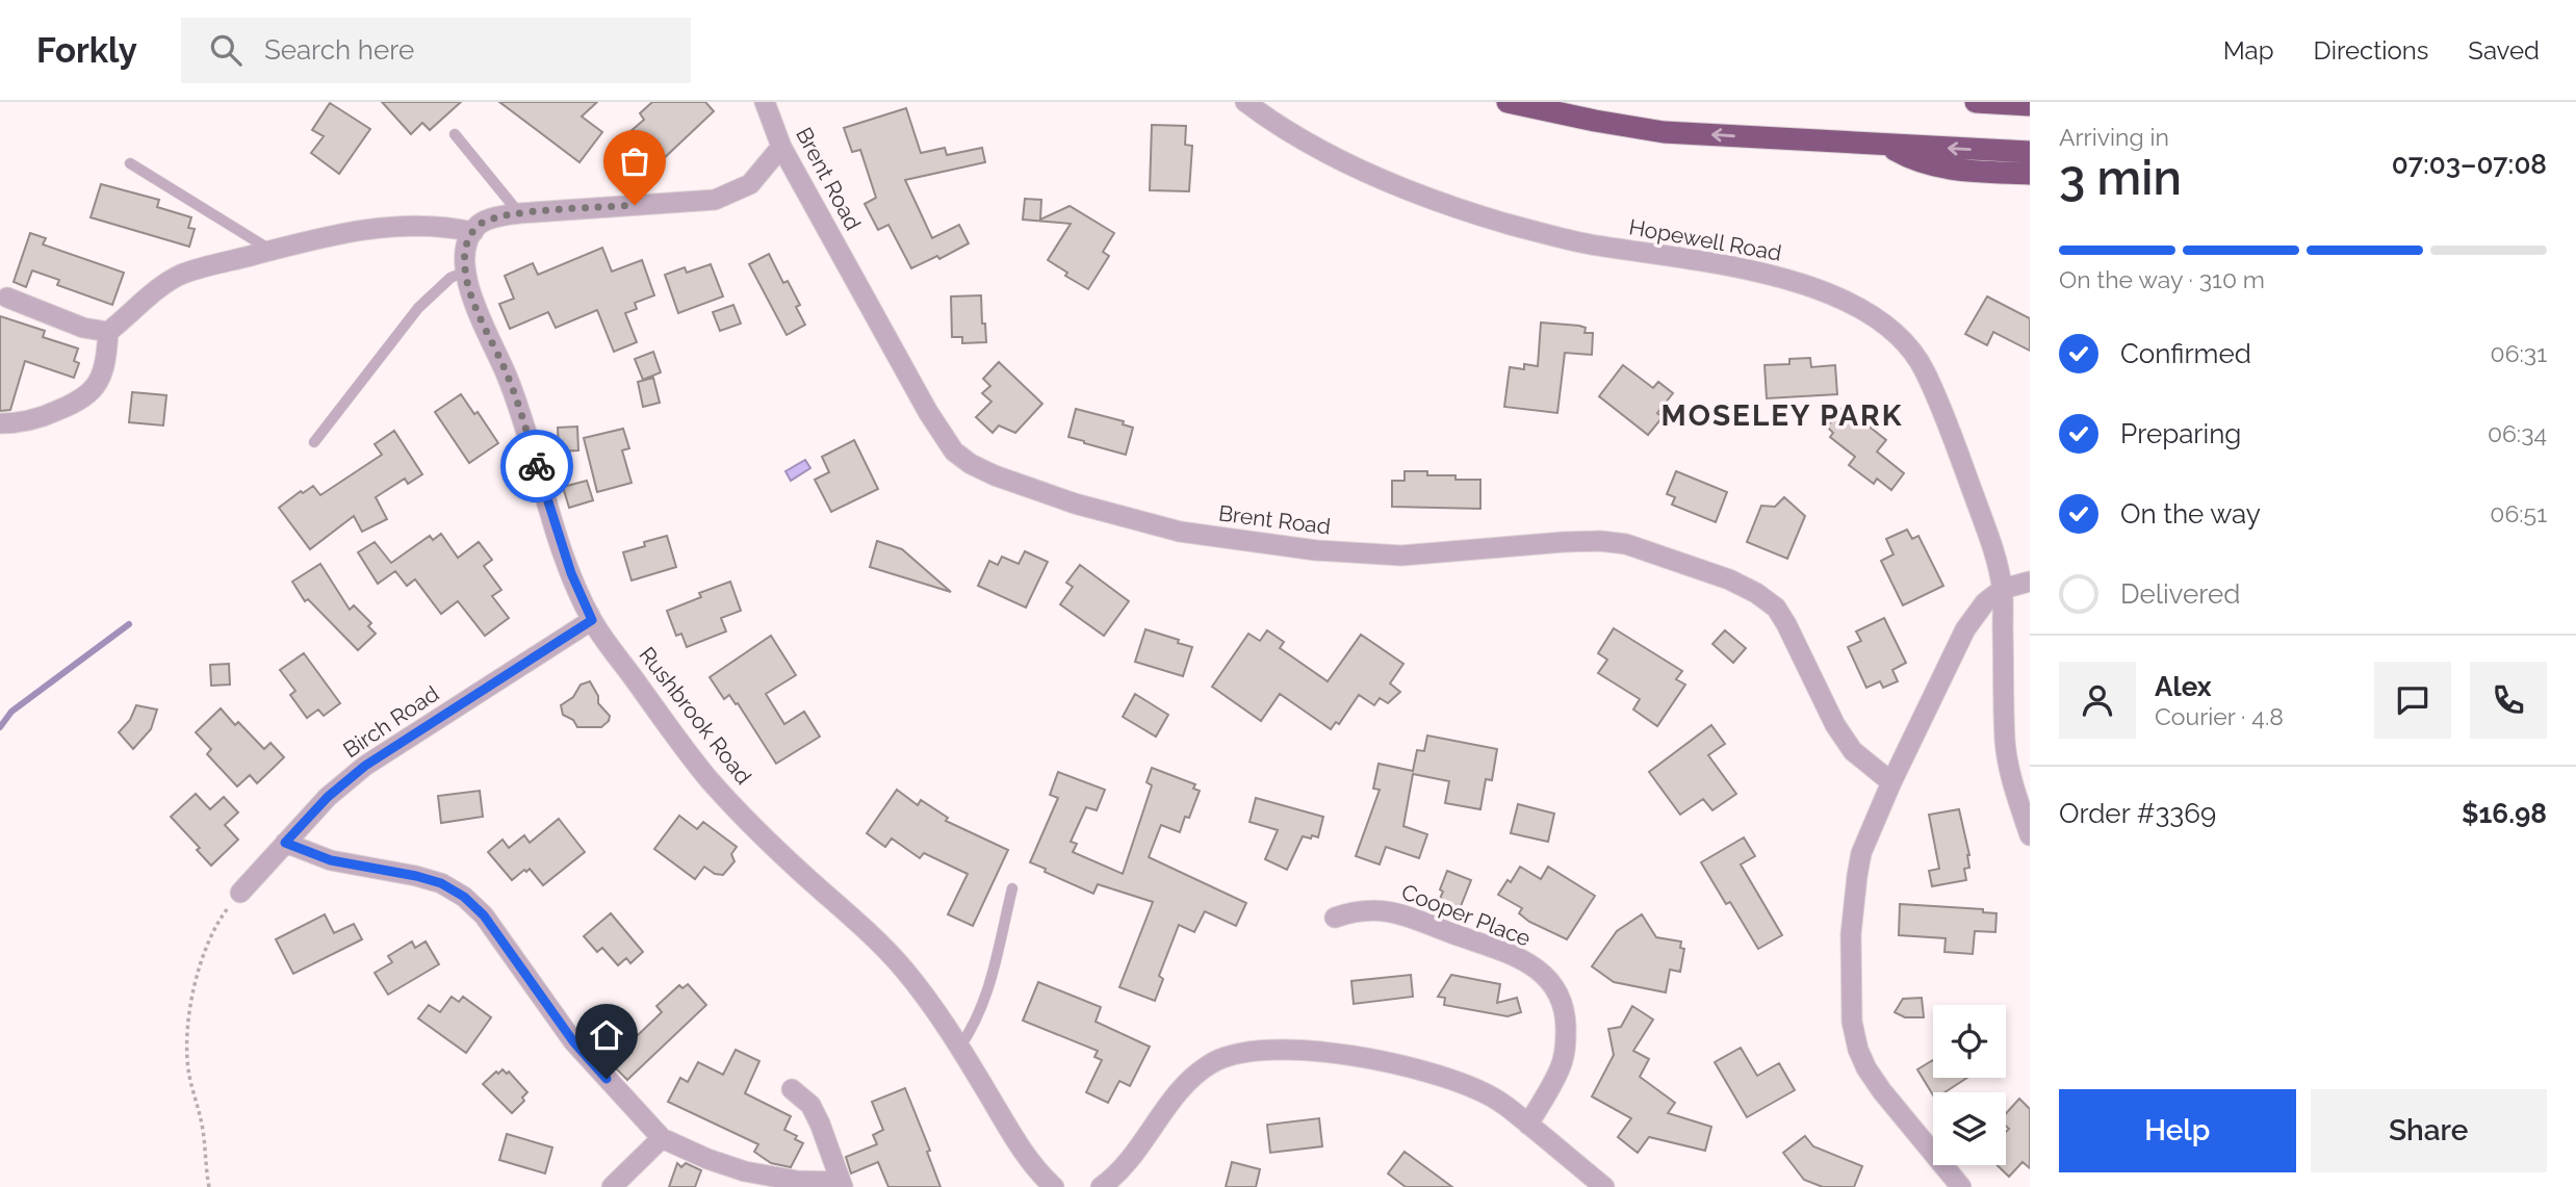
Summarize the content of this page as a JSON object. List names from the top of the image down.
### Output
{
  "streets": {
    "street": [
      "Brent Road",
      "Hopewell Road",
      "Rushbrook Road",
      "Birch Road",
      "Cooper Place"
    ]
  },
  "crossings": [
    ["Rushbrook Road", "Birch Road"]
  ],
  "districts": ["MOSELEY PARK"],
  "page": {
    "header": "Forkly",
    "search": "Search here",
    "nav": ["Map", "Directions", "Saved"],
    "heading": ["3 min", "Arriving in", "07:03–07:08"],
    "panel": [
      "Alex",
      "Courier · 4.8",
      "Order #3369",
      "$16.98"
    ],
    "bar": "On the way · 310 m",
    "list": [
      ["Confirmed", "06:31"],
      ["Preparing", "06:34"],
      ["On the way", "06:51"],
      "Delivered"
    ],
    "buttons": ["Help", "Share"]
  }
}
